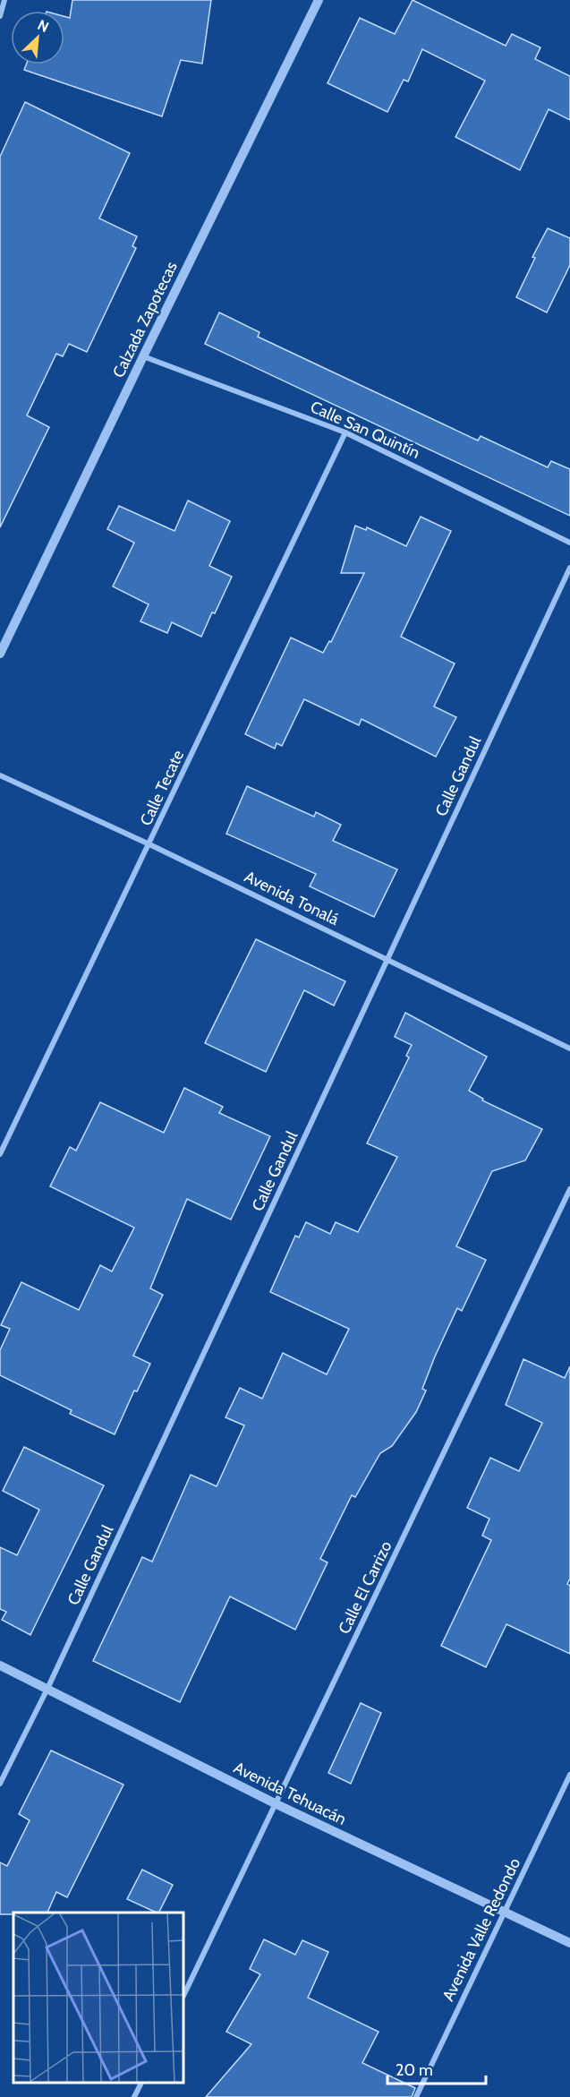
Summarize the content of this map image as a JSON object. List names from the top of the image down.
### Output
{
  "streets": {
    "street": [
      "Calzada Zapotecas",
      "Calle San Quintín",
      "Calle Gandul",
      "Calle Tecate",
      "Avenida Tonalá",
      "Calle El Carrizo",
      "Avenida Tehuacán",
      "Avenida Valle Redondo"
    ]
  },
  "crossings": [
    ["Calzada Zapotecas", "Calle San Quintín"],
    ["Calle San Quintín", "Calle Tecate"],
    ["Calle Gandul", "Avenida Tonalá"],
    ["Calle Gandul", "Avenida Tehuacán"],
    ["Calle Tecate", "Avenida Tonalá"],
    ["Calle El Carrizo", "Avenida Tehuacán"],
    ["Avenida Tehuacán", "Avenida Valle Redondo"]
  ],
  "scale_bar": "20 m",
  "north": "top right"
}
